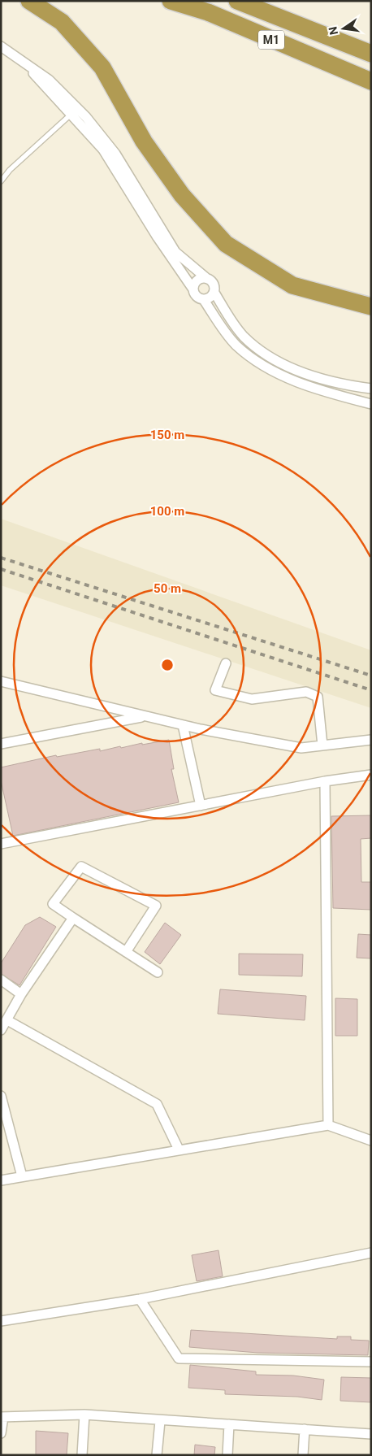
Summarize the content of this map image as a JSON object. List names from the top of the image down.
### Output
{
  "streets": {
    "highway": ["M1"]
  },
  "north": "left",
  "rings": ["150 m", "100 m", "50 m"]
}
